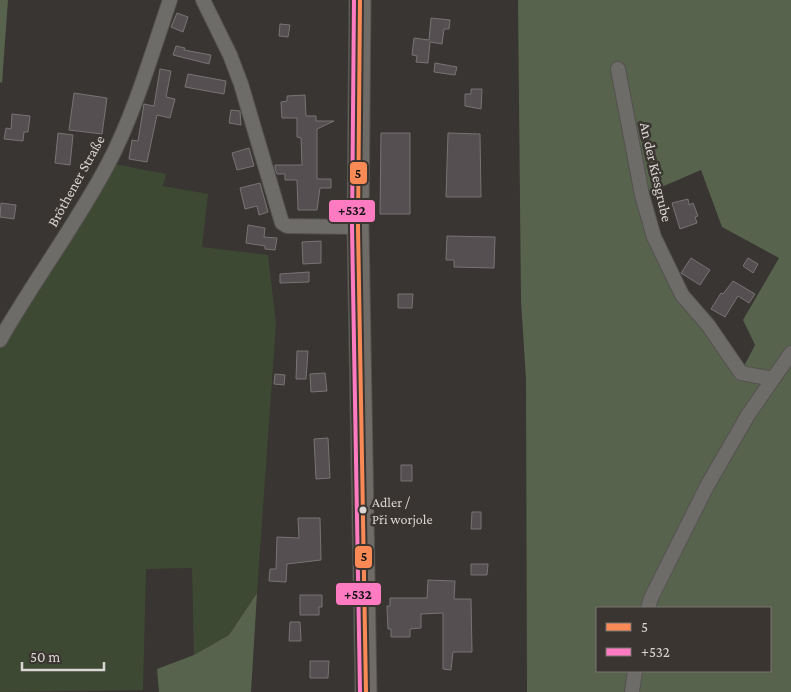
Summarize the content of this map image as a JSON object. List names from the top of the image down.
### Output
{
  "streets": {
    "street": ["An der Kiesgrube", "Bröthener Straße"]
  },
  "places": ["Adler / Při worjole"],
  "lines": ["transit line 5", "transit line +532"],
  "legend": ["5", "+532"],
  "scale_bar": "50 m"
}
